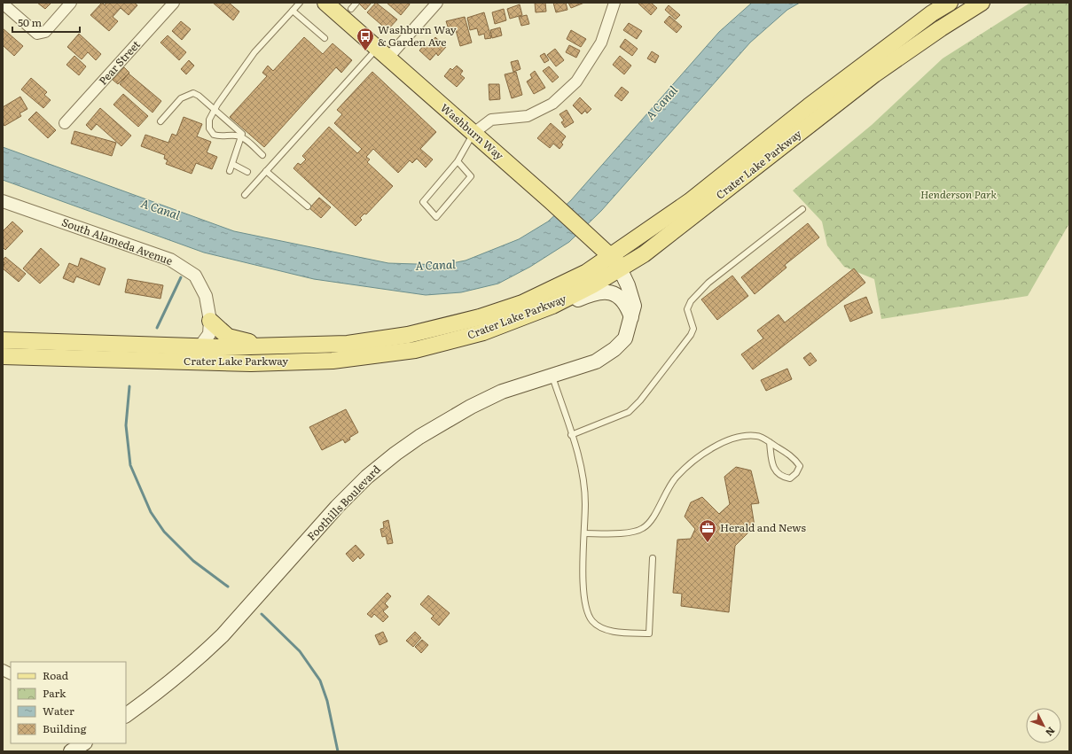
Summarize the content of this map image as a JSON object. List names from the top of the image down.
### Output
{
  "streets": {
    "main road": ["Washburn Way", "Crater Lake Parkway", "Foothills Boulevard"],
    "street": ["Pear Street", "South Alameda Avenue"]
  },
  "crossings": [
    ["Washburn Way", "Crater Lake Parkway"],
    ["Washburn Way", "Foothills Boulevard"],
    ["Crater Lake Parkway", "South Alameda Avenue"],
    ["Crater Lake Parkway", "Foothills Boulevard"]
  ],
  "water": ["A Canal"],
  "parks": ["Henderson Park"],
  "places": {
    "bus stop": ["Washburn Way & Garden Ave"],
    "office": ["Herald and News"]
  },
  "legend": [
    "Road",
    "Park",
    "Water",
    "Building"
  ],
  "scale_bar": "50 m",
  "north": "bottom right"
}
